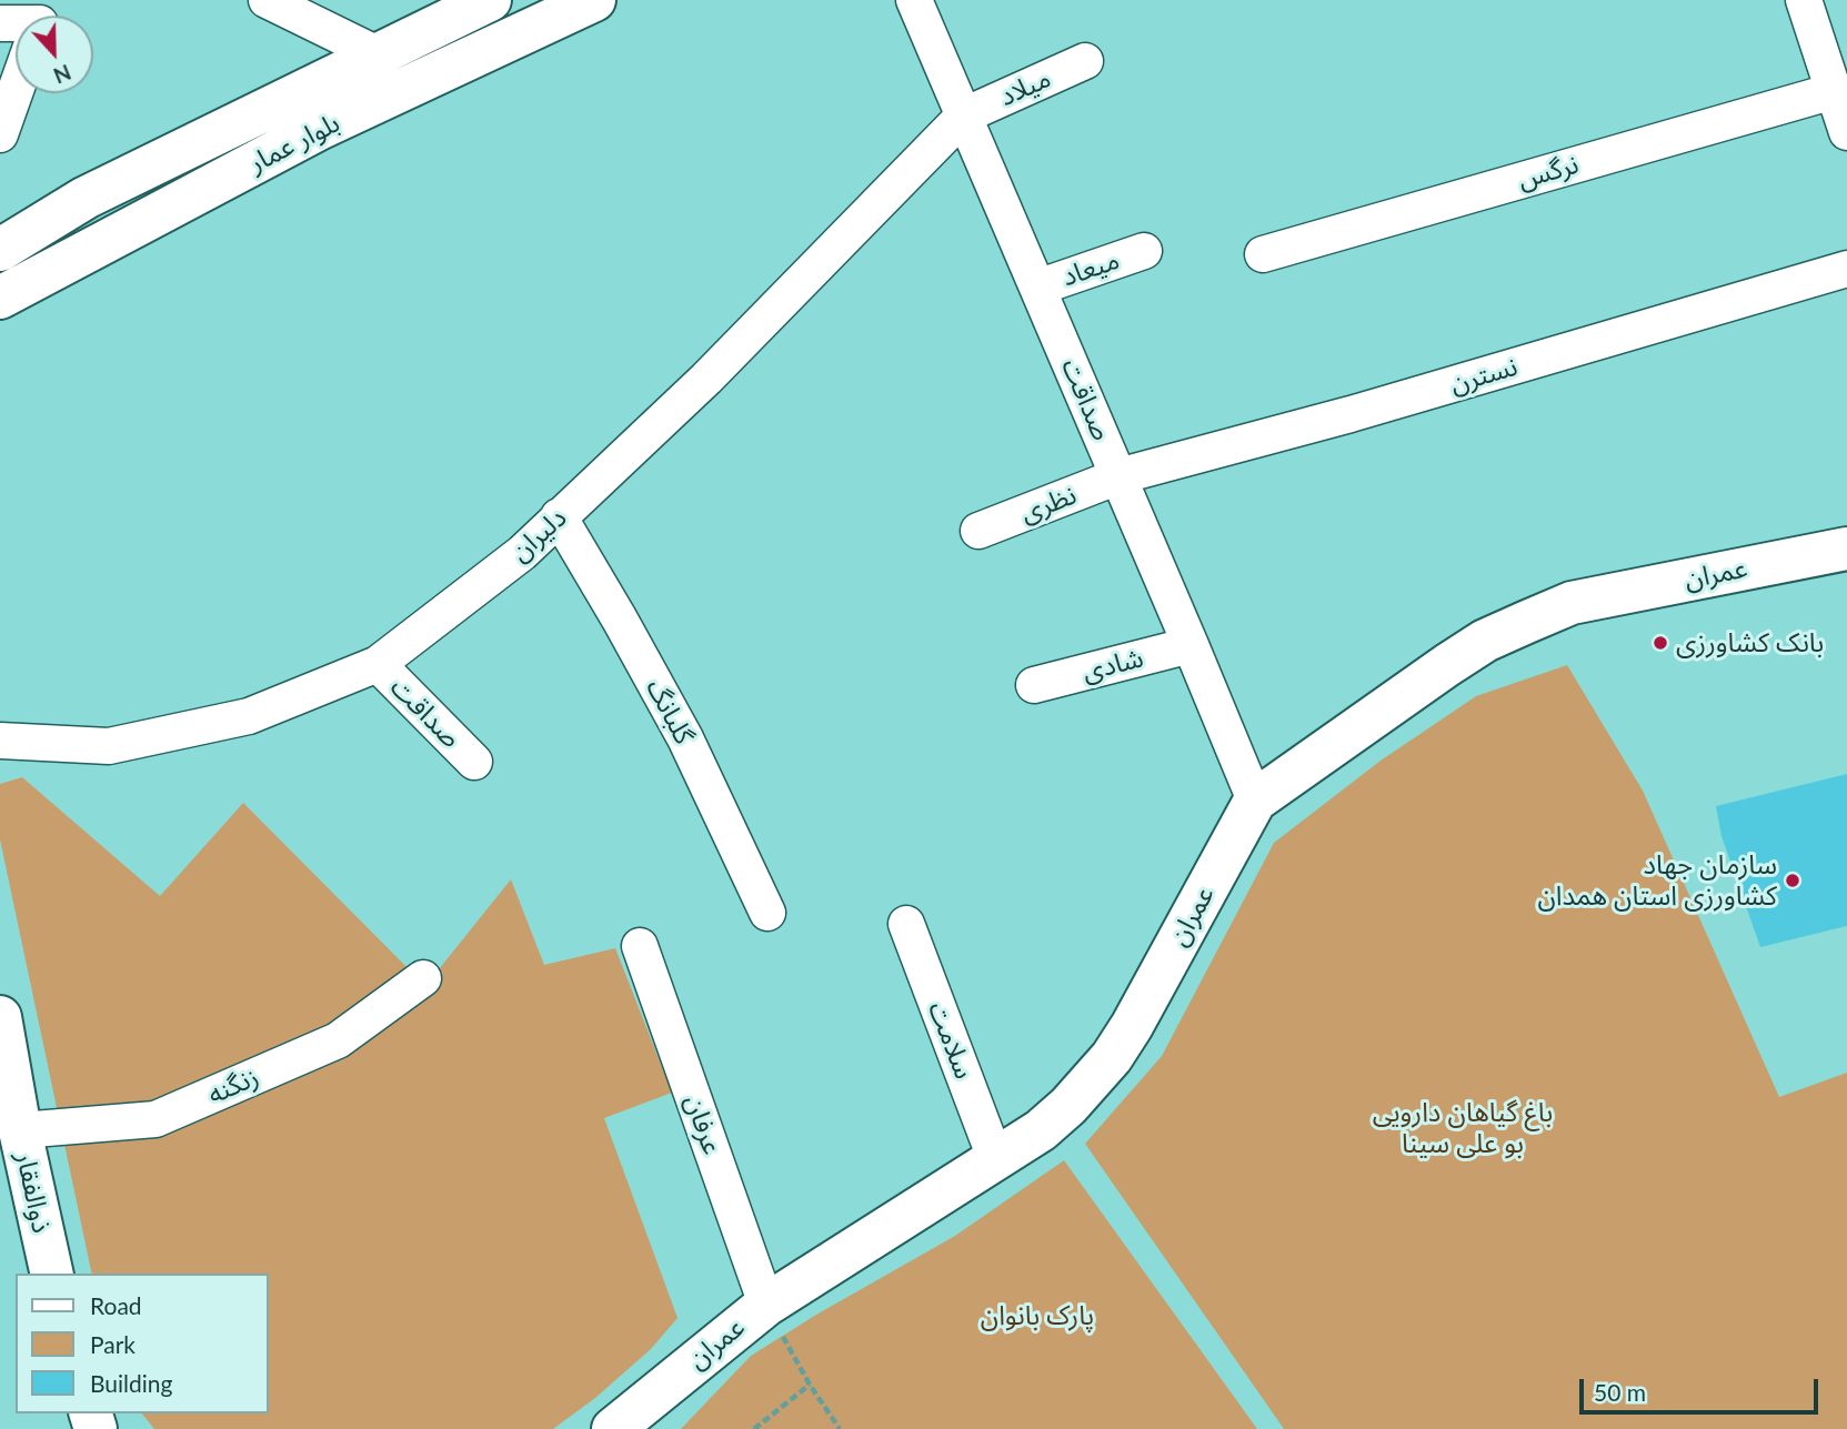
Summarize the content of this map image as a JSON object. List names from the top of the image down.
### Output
{
  "streets": {
    "street": [
      "میلاد",
      "بلوار عمار",
      "نرگس",
      "میعاد",
      "نسترن",
      "صداقت",
      "نظری",
      "دلیران",
      "عمران",
      "شادی",
      "گلبانگ",
      "سلامت",
      "زنگنه",
      "عرفان",
      "ذوالفقار"
    ]
  },
  "crossings": [
    ["میلاد", "صداقت"],
    ["میلاد", "دلیران"],
    ["میعاد", "صداقت"],
    ["نسترن", "صداقت"],
    ["نسترن", "نظری"],
    ["صداقت", "نظری"],
    ["صداقت", "دلیران"],
    ["صداقت", "عمران"],
    ["صداقت", "شادی"],
    ["دلیران", "گلبانگ"],
    ["عمران", "سلامت"],
    ["عمران", "عرفان"],
    ["زنگنه", "ذوالفقار"]
  ],
  "parks": ["باغ گیاهان دارویی بو علی سینا", "پارک بانوان"],
  "places": ["بانک کشاورزی", "سازمان جهاد کشاورزی استان همدان"],
  "legend": ["Road", "Park", "Building"],
  "scale_bar": "50 m",
  "north": "bottom"
}
